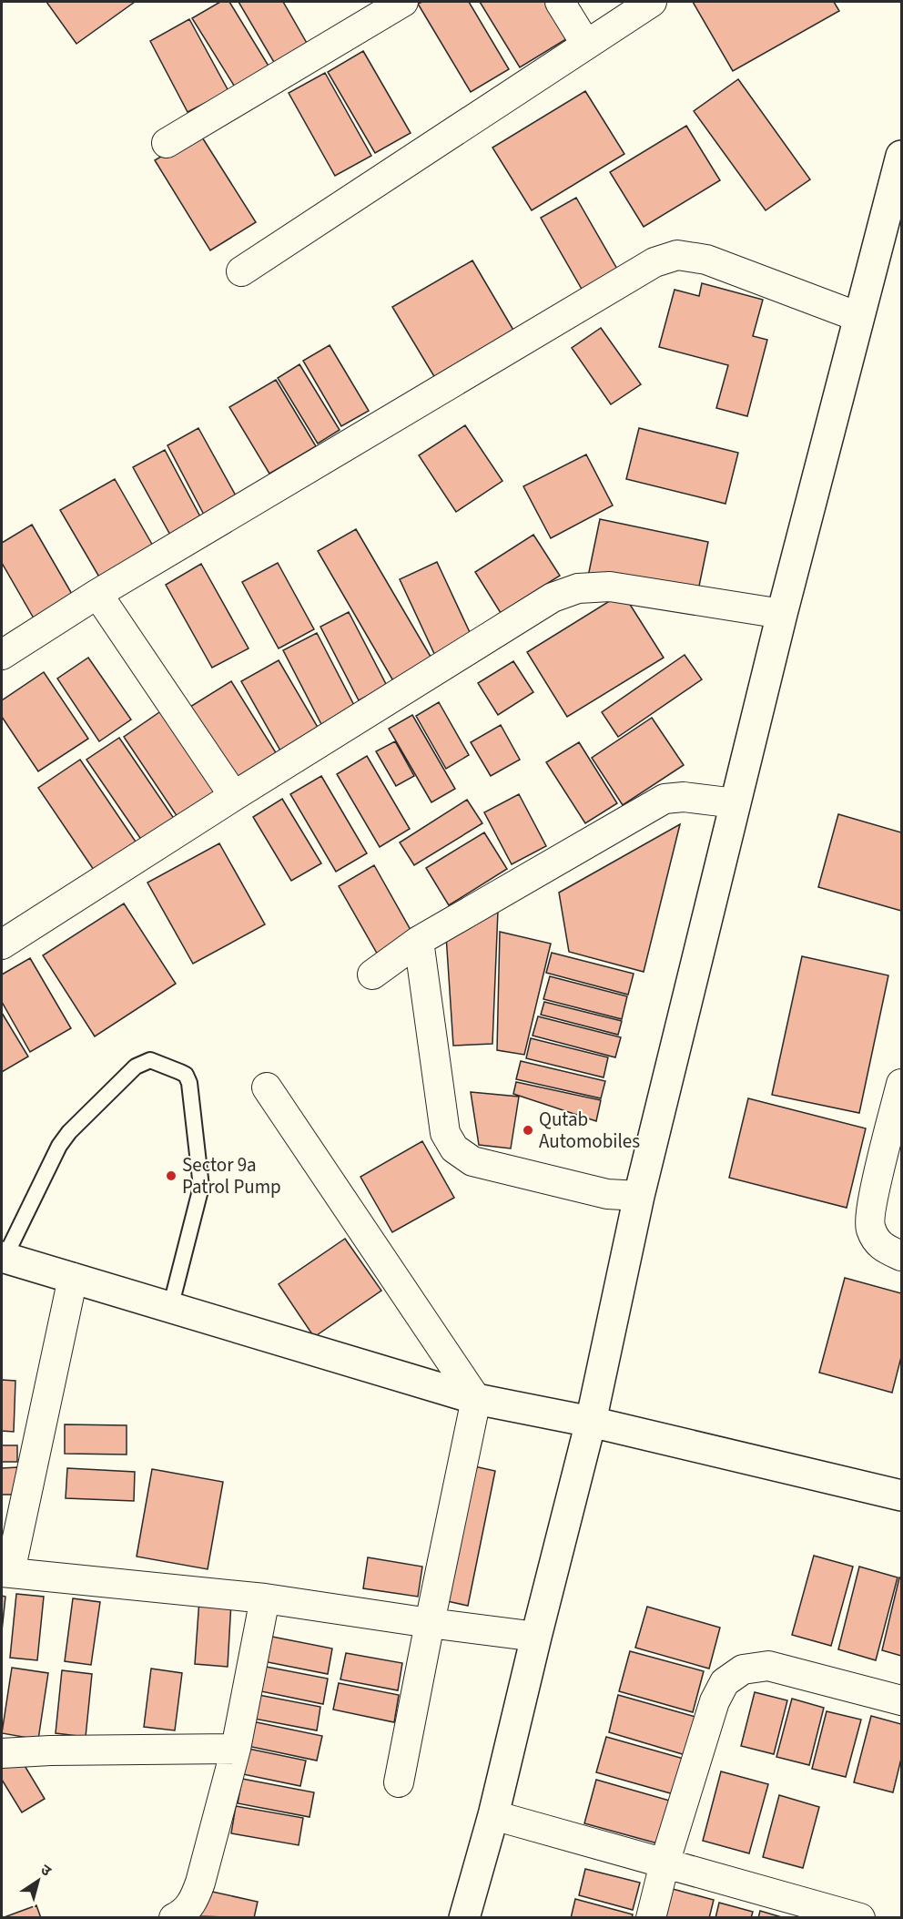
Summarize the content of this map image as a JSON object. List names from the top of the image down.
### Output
{
  "places": ["Qutab Automobiles", "Sector 9a Patrol Pump"],
  "north": "top right"
}
